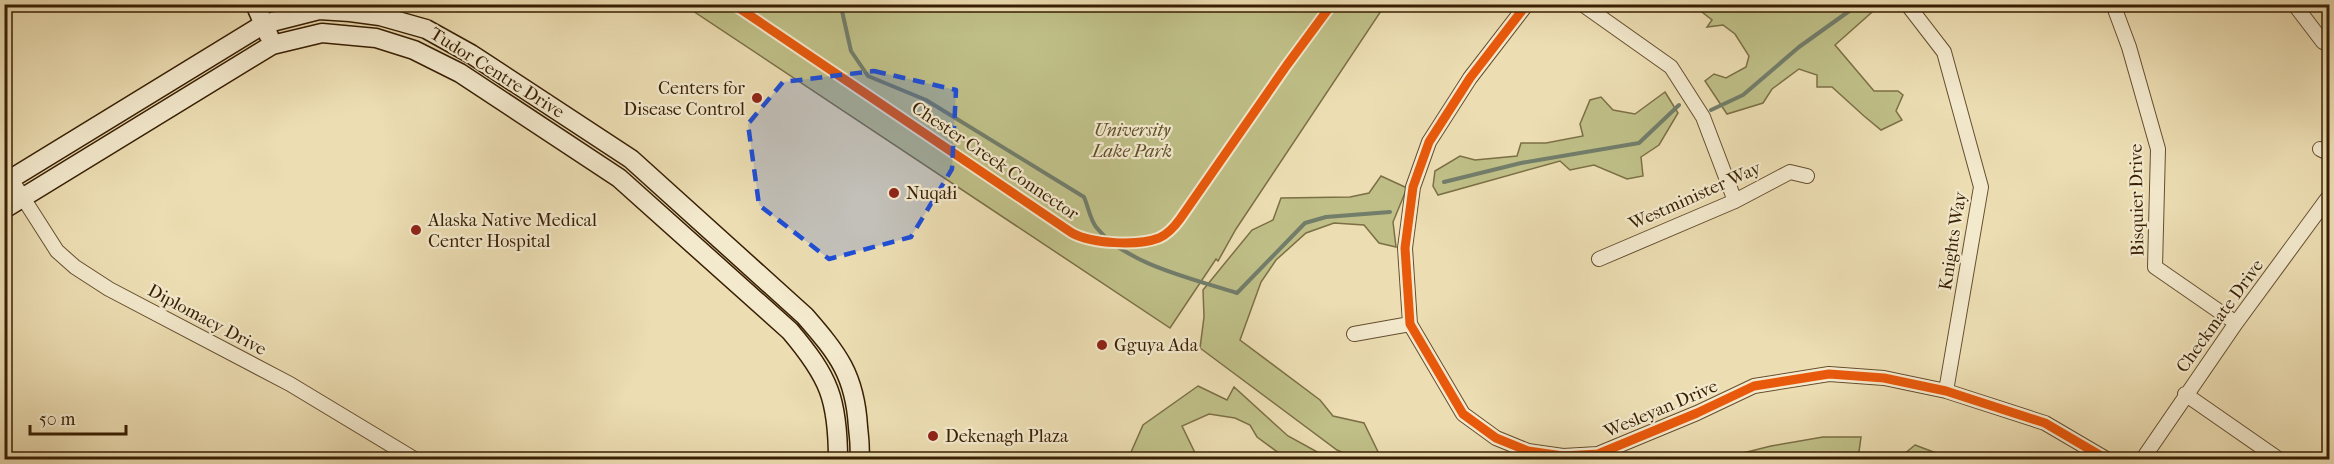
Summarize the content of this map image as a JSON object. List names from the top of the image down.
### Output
{
  "streets": {
    "street": [
      "Tudor Centre Drive",
      "Westminister Way",
      "Bisquier Drive",
      "Knights Way",
      "Checkmate Drive",
      "Diplomacy Drive",
      "Wesleyan Drive"
    ],
    "cycle path": ["Chester Creek Connector"]
  },
  "crossings": [
    ["Tudor Centre Drive", "Diplomacy Drive"],
    ["Bisquier Drive", "Checkmate Drive"],
    ["Knights Way", "Wesleyan Drive"]
  ],
  "parks": ["University Lake Park"],
  "places": [
    "Centers for Disease Control",
    "Nuqałi",
    "Alaska Native Medical Center Hospital",
    "Gguya Ada",
    "Dekenagh Plaza"
  ],
  "scale_bar": "50 m"
}
